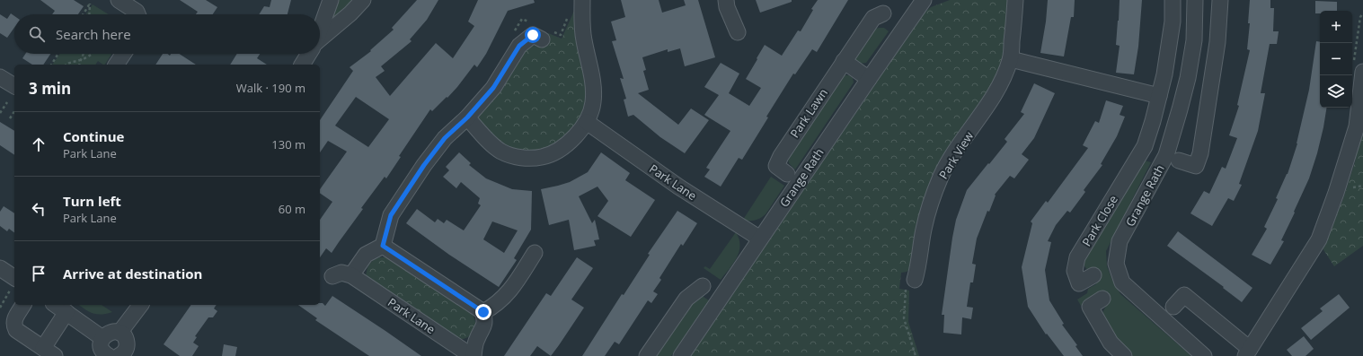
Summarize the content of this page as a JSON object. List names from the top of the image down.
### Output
{
  "streets": {
    "street": [
      "Park Lawn",
      "Park View",
      "Grange Rath",
      "Park Lane",
      "Park Close"
    ]
  },
  "crossings": [
    ["Grange Rath", "Park Lane"]
  ],
  "page": {
    "map_buttons": ["+", "−"],
    "search": "Search here",
    "heading": ["3 min", "Walk · 190 m"],
    "list": [
      ["Continue", "Park Lane", "130 m"],
      ["Turn left", "Park Lane", "60 m"],
      "Arrive at destination"
    ]
  }
}
